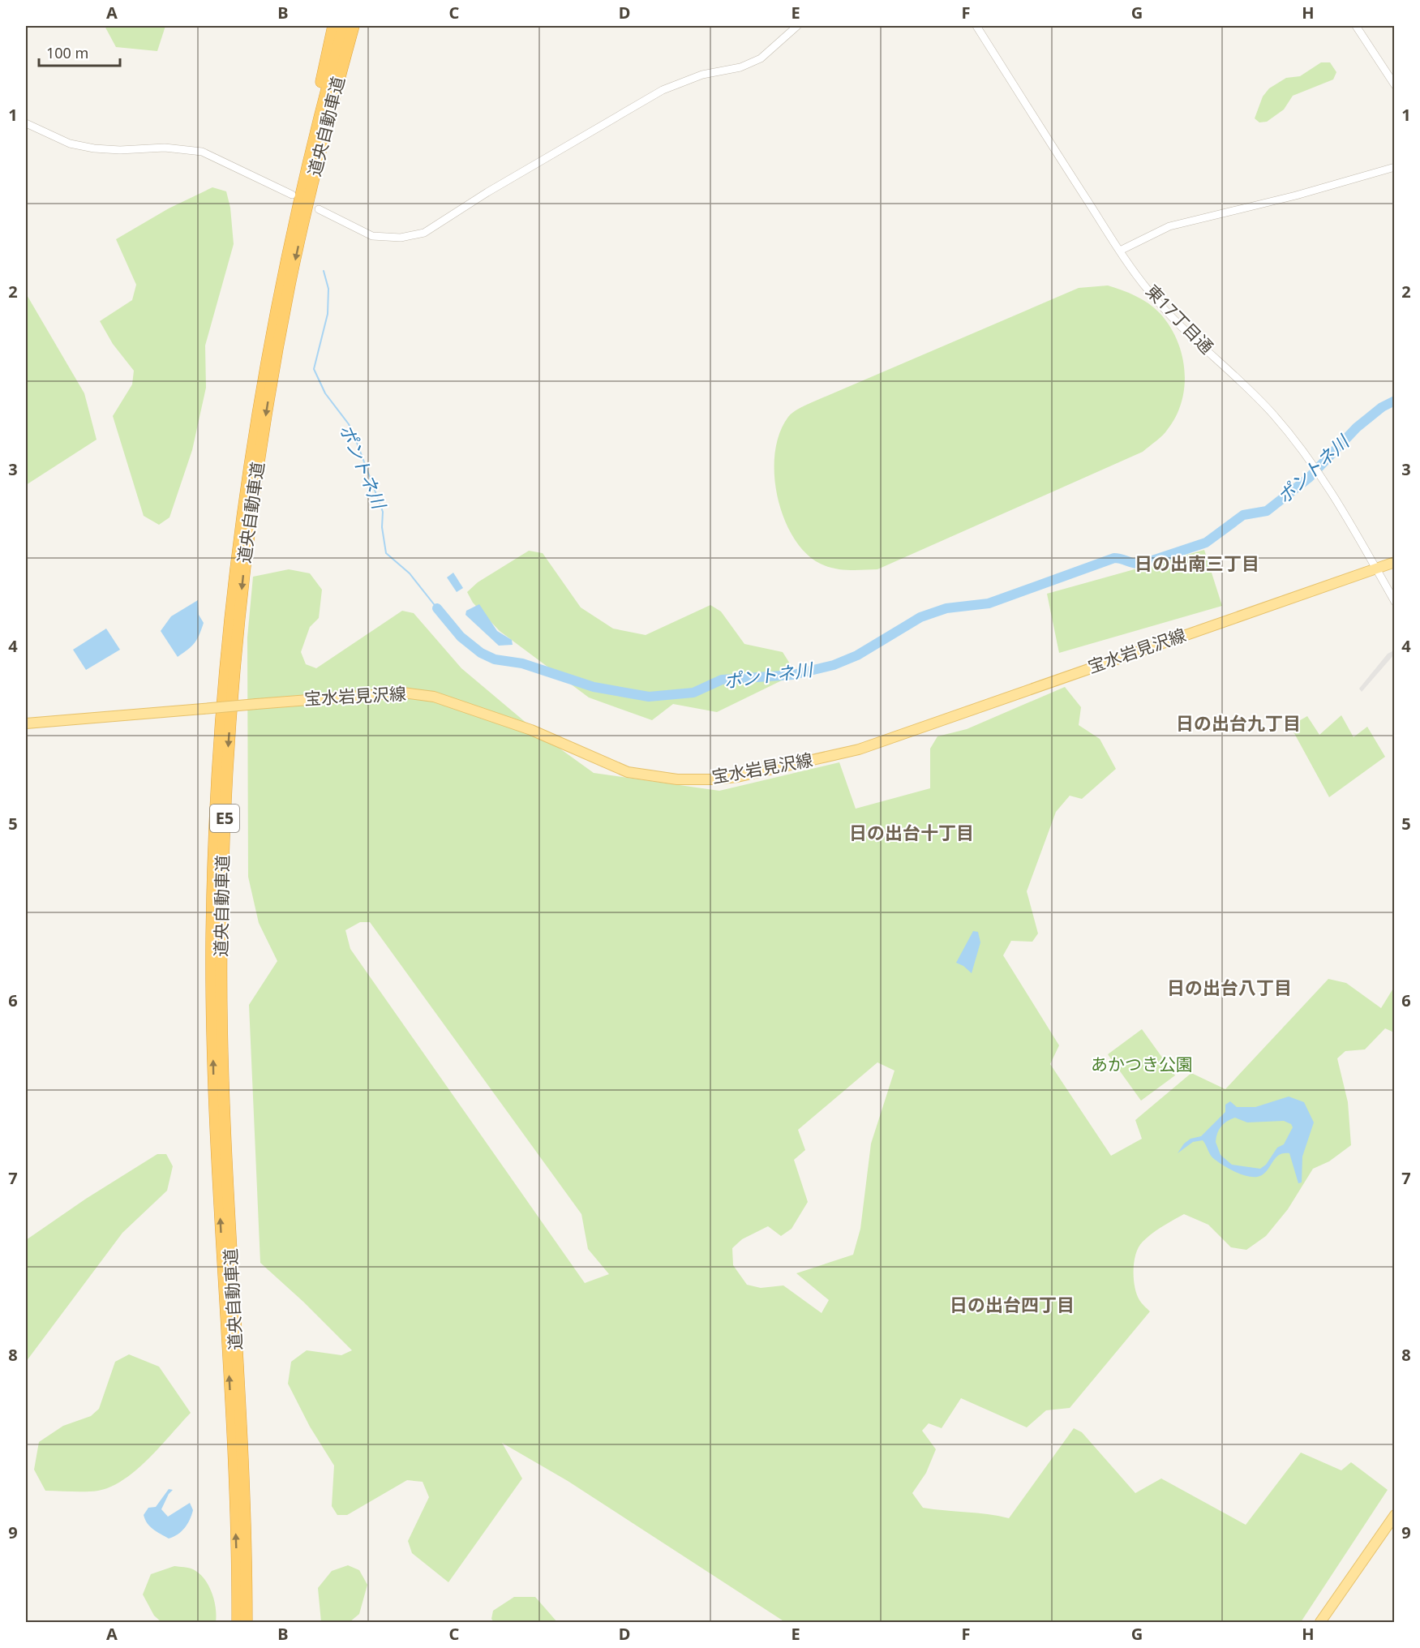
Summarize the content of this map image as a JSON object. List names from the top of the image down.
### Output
{
  "streets": {
    "highway": ["道央自動車道", "E5"],
    "main road": ["宝水岩見沢線"],
    "street": ["東17丁目通"]
  },
  "crossings": [
    ["東17丁目通", "宝水岩見沢線"]
  ],
  "districts": [
    "日の出南三丁目",
    "日の出台九丁目",
    "日の出台十丁目",
    "日の出台八丁目",
    "日の出台四丁目"
  ],
  "water": ["ポントネ川"],
  "parks": ["あかつき公園"],
  "scale_bar": "100 m",
  "grid": {
    "columns": [
      "A",
      "B",
      "C",
      "D",
      "E",
      "F",
      "G",
      "H"
    ],
    "rows": [
      "1",
      "2",
      "3",
      "4",
      "5",
      "6",
      "7",
      "8",
      "9"
    ]
  }
}
